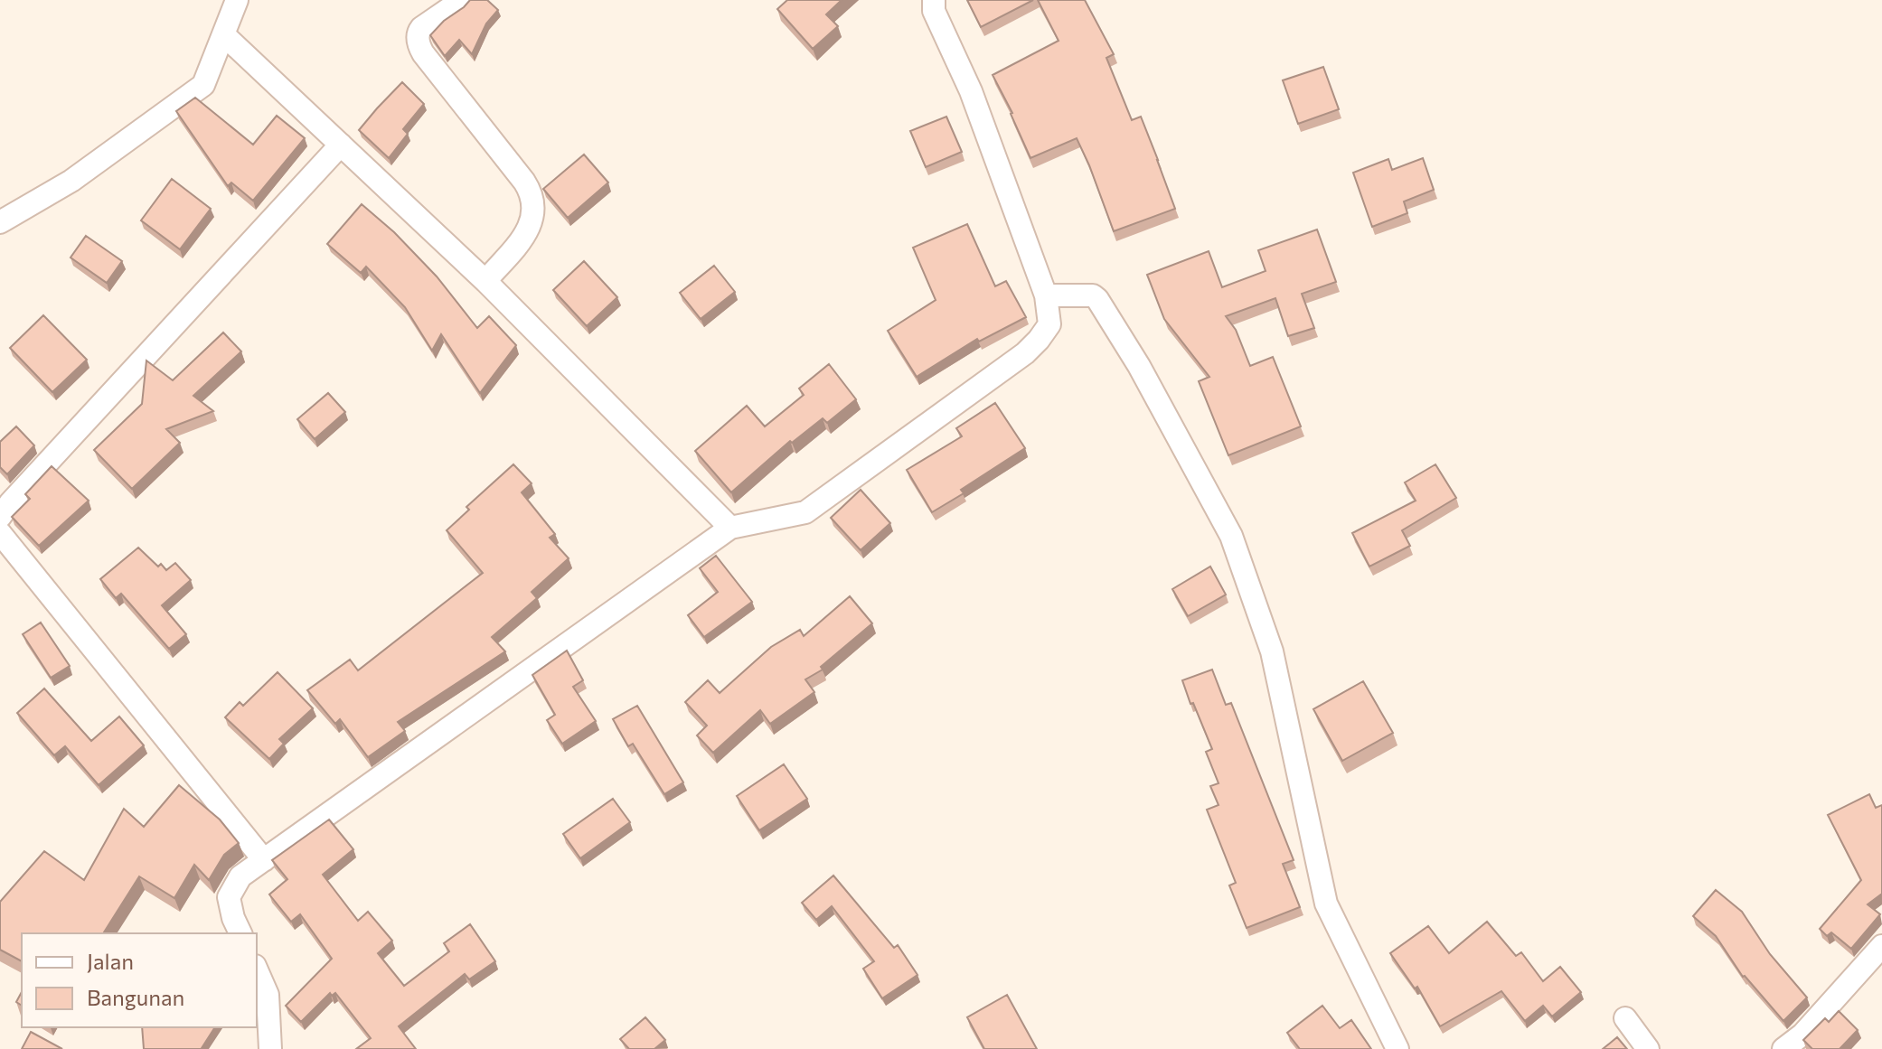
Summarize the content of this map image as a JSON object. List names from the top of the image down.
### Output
{
  "legend": ["Jalan", "Bangunan"]
}
